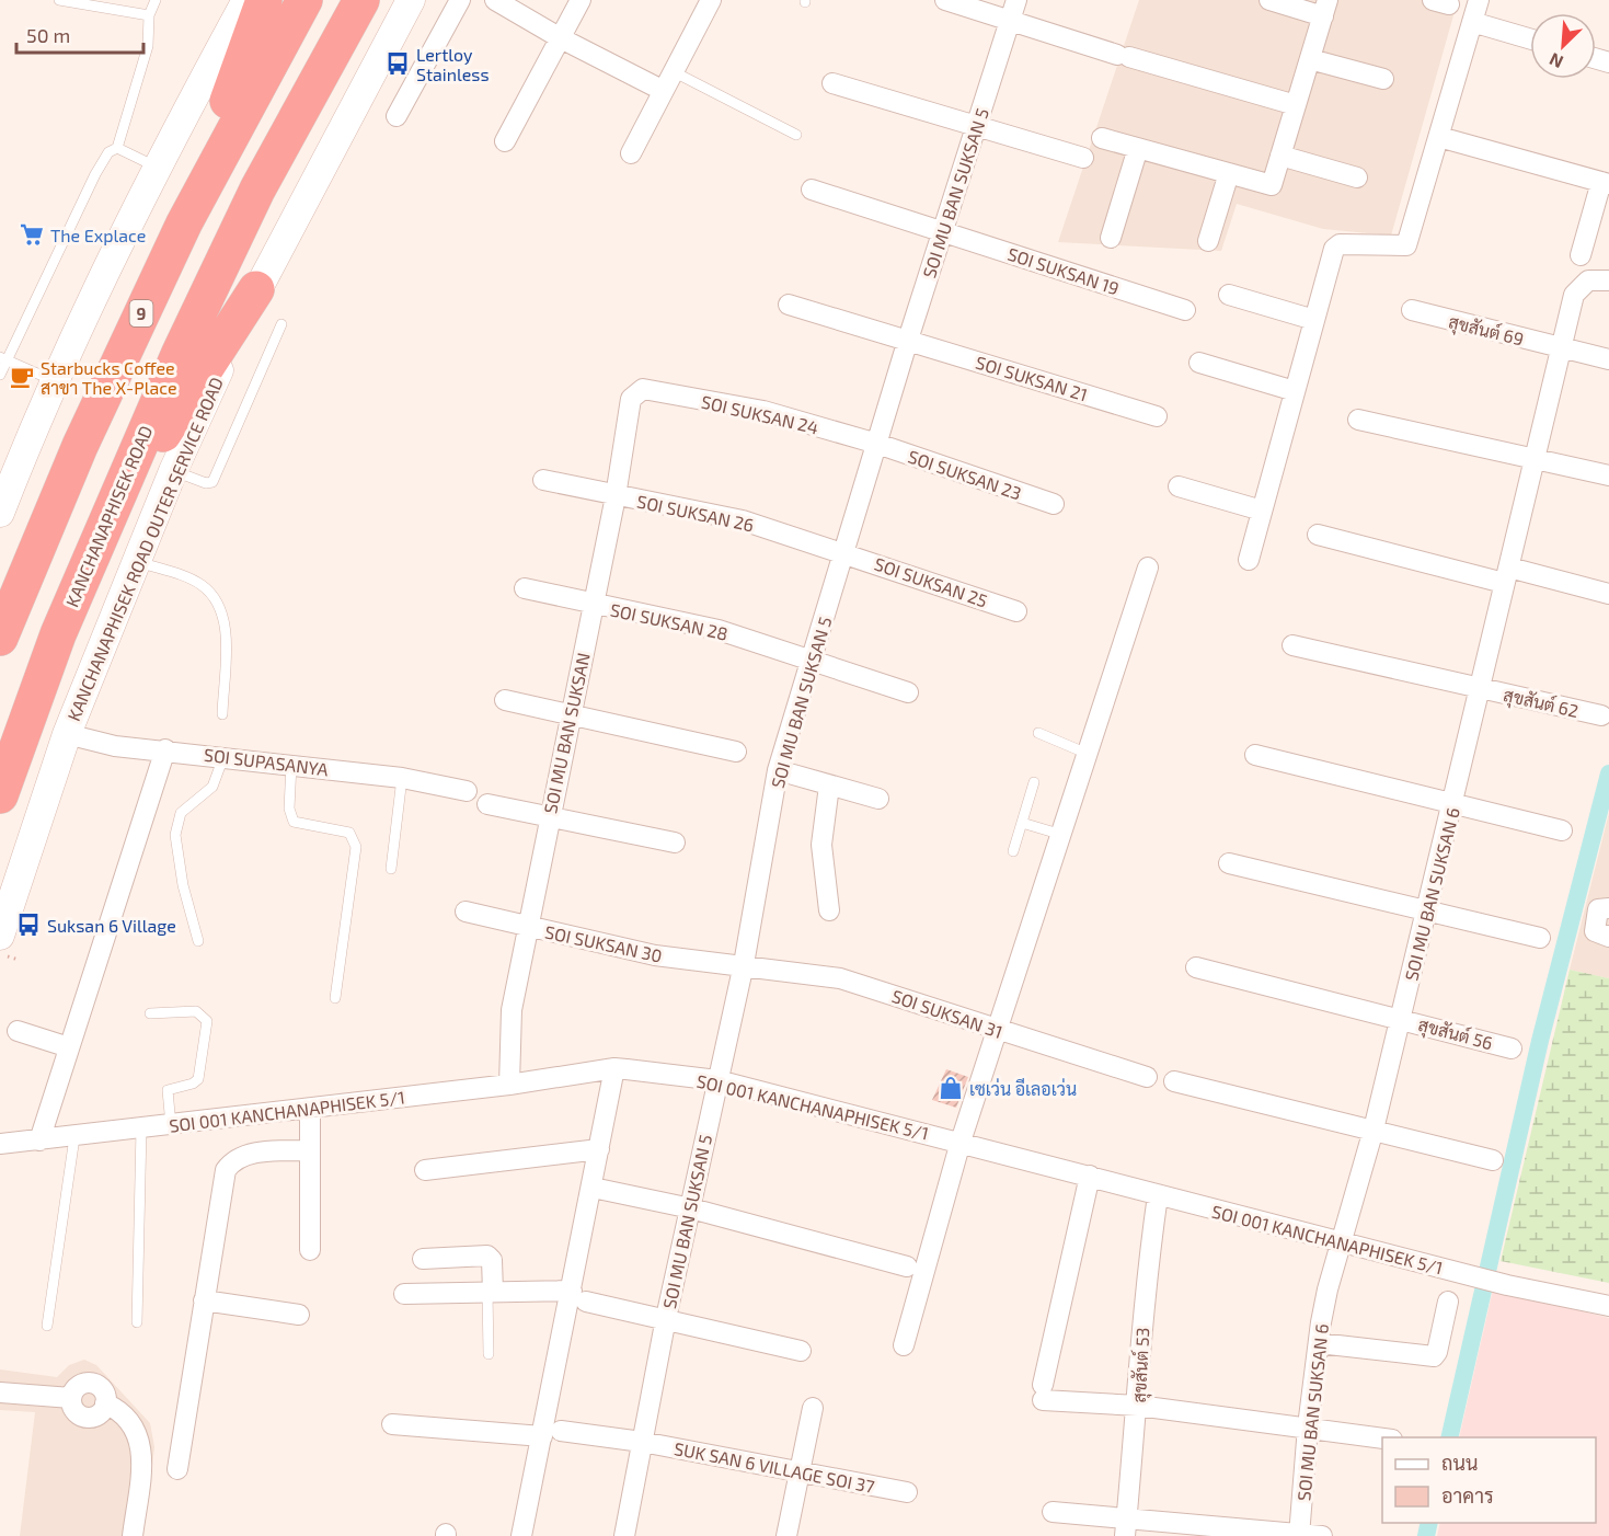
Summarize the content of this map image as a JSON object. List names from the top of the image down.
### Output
{
  "streets": {
    "highway": ["9", "KANCHANAPHISEK ROAD"],
    "main road": ["KANCHANAPHISEK ROAD OUTER SERVICE ROAD"],
    "street": [
      "SOI MU BAN SUKSAN 5",
      "SOI SUKSAN 19",
      "สุขสันต์ 69",
      "SOI SUKSAN 21",
      "SOI SUKSAN 24",
      "SOI SUKSAN 23",
      "SOI SUKSAN 26",
      "SOI SUKSAN 25",
      "SOI SUKSAN 28",
      "สุขสันต์ 62",
      "SOI MU BAN SUKSAN",
      "SOI SUPASANYA",
      "SOI MU BAN SUKSAN 6",
      "SOI SUKSAN 30",
      "SOI SUKSAN 31",
      "สุขสันต์ 56",
      "SOI 001 KANCHANAPHISEK 5/1",
      "สุขสันต์ 53",
      "SUK SAN 6 VILLAGE SOI 37"
    ]
  },
  "crossings": [
    ["SOI MU BAN SUKSAN 5", "SOI SUKSAN 19"],
    ["SOI MU BAN SUKSAN 5", "SOI SUKSAN 21"],
    ["SOI MU BAN SUKSAN 5", "SOI SUKSAN 24"],
    ["SOI MU BAN SUKSAN 5", "SOI SUKSAN 23"],
    ["SOI MU BAN SUKSAN 5", "SOI SUKSAN 26"],
    ["SOI MU BAN SUKSAN 5", "SOI SUKSAN 25"],
    ["SOI MU BAN SUKSAN 5", "SOI SUKSAN 28"],
    ["SOI MU BAN SUKSAN 5", "SOI SUKSAN 30"],
    ["SOI MU BAN SUKSAN 5", "SOI SUKSAN 31"],
    ["SOI MU BAN SUKSAN 5", "SOI 001 KANCHANAPHISEK 5/1"],
    ["SOI MU BAN SUKSAN 5", "SUK SAN 6 VILLAGE SOI 37"],
    ["สุขสันต์ 69", "SOI MU BAN SUKSAN 6"],
    ["SOI SUKSAN 24", "SOI SUKSAN 23"],
    ["SOI SUKSAN 24", "SOI MU BAN SUKSAN"],
    ["SOI SUKSAN 26", "SOI SUKSAN 25"],
    ["SOI SUKSAN 26", "SOI MU BAN SUKSAN"],
    ["KANCHANAPHISEK ROAD OUTER SERVICE ROAD", "SOI SUPASANYA"],
    ["SOI SUKSAN 28", "SOI MU BAN SUKSAN"],
    ["สุขสันต์ 62", "SOI MU BAN SUKSAN 6"],
    ["SOI MU BAN SUKSAN", "SOI SUKSAN 30"],
    ["SOI MU BAN SUKSAN", "SOI 001 KANCHANAPHISEK 5/1"],
    ["SOI MU BAN SUKSAN 6", "สุขสันต์ 56"],
    ["SOI MU BAN SUKSAN 6", "SOI 001 KANCHANAPHISEK 5/1"],
    ["SOI SUKSAN 30", "SOI SUKSAN 31"],
    ["SOI 001 KANCHANAPHISEK 5/1", "สุขสันต์ 53"]
  ],
  "places": {
    "bus stop": ["Lertloy Stainless", "Suksan 6 Village"],
    "supermarket": ["The Explace"],
    "cafe": ["Starbucks Coffee สาขา The X-Place"],
    "shop": ["เซเว่น อีเลอเว่น"]
  },
  "legend": ["ถนน", "อาคาร"],
  "scale_bar": "50 m",
  "north": "bottom left"
}
